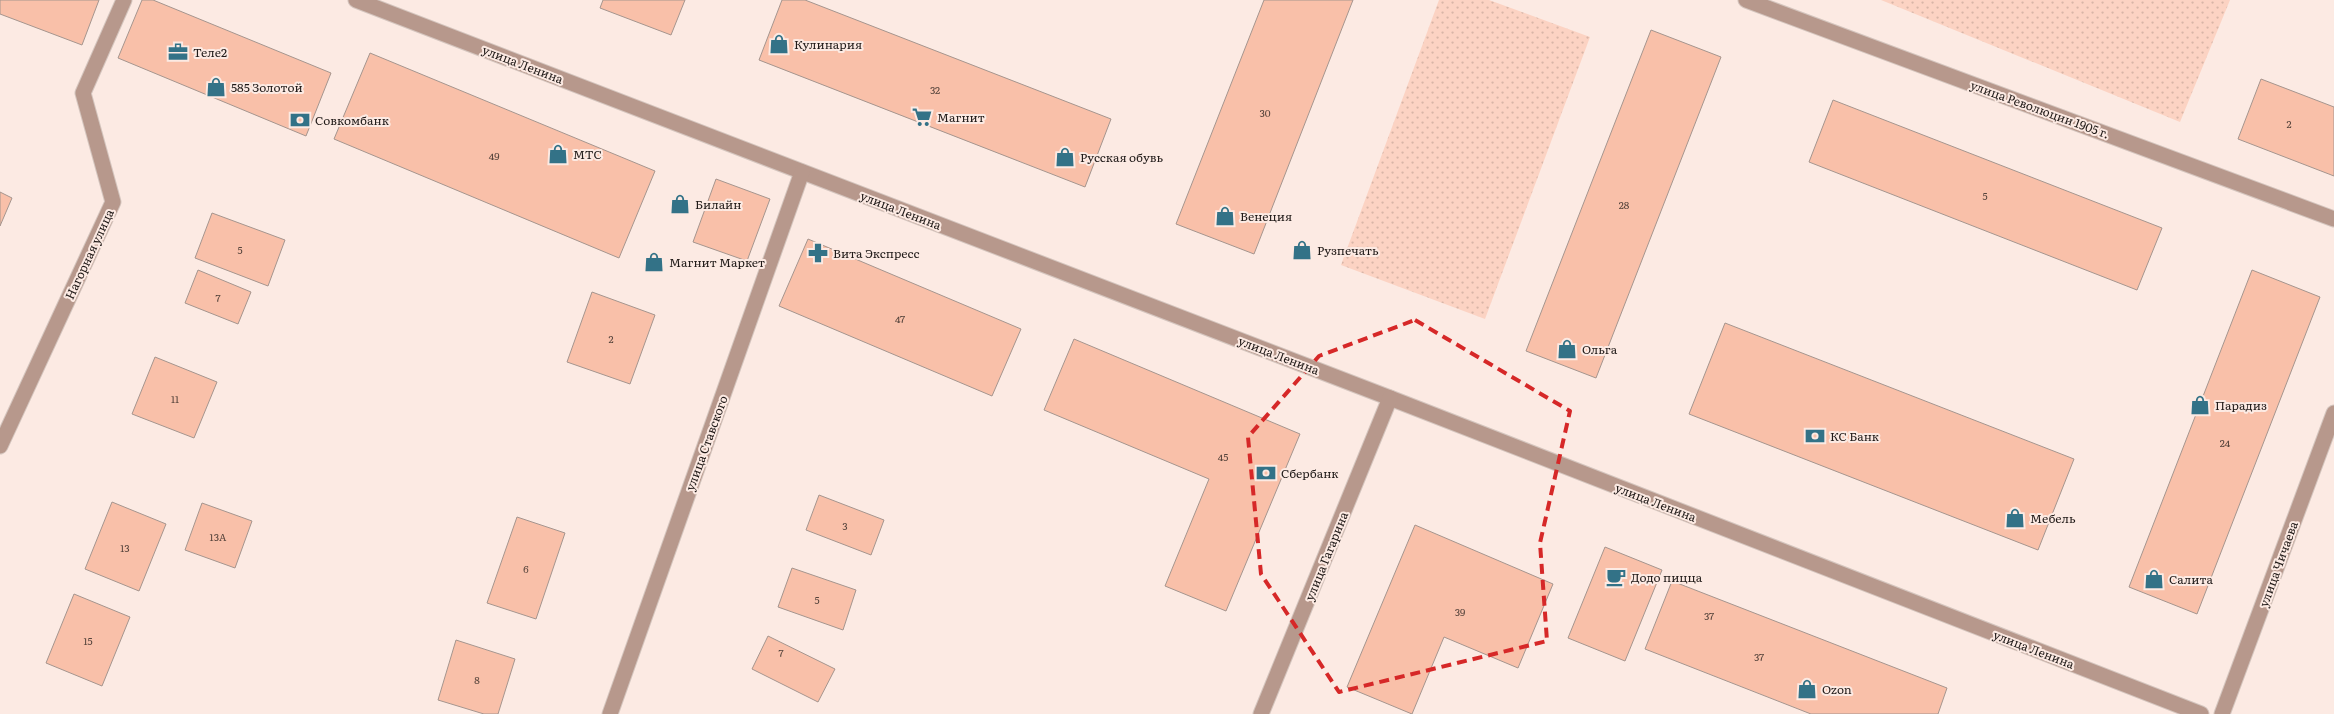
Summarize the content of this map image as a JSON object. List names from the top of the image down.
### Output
{
  "streets": {
    "street": [
      "улица Ленина",
      "улица Революции 1905 г.",
      "Нагорная улица",
      "улица Ставского",
      "улица Гагарина",
      "улица Чичаева"
    ]
  },
  "crossings": [
    ["улица Ленина", "улица Ставского"],
    ["улица Ленина", "улица Гагарина"]
  ],
  "places": {
    "shop": [
      "Кулинария",
      "585 Золотой",
      "МТС",
      "Русская обувь",
      "Билайн",
      "Венеция",
      "Рузпечать",
      "Магнит Маркет",
      "Ольга",
      "Парадиз",
      "Мебель",
      "Салита",
      "Ozon"
    ],
    "office": ["Теле2"],
    "supermarket": ["Магнит"],
    "bank": ["Совкомбанк", "КС Банк", "Сбербанк"],
    "pharmacy": ["Вита Экспресс"],
    "cafe": ["Додо пицца"]
  },
  "house_numbers": [
    "32",
    "30",
    "2",
    "49",
    "5",
    "28",
    "5",
    "7",
    "47",
    "2",
    "11",
    "24",
    "45",
    "3",
    "13А",
    "13",
    "6",
    "5",
    "39",
    "37",
    "15",
    "7",
    "37",
    "8"
  ]
}
